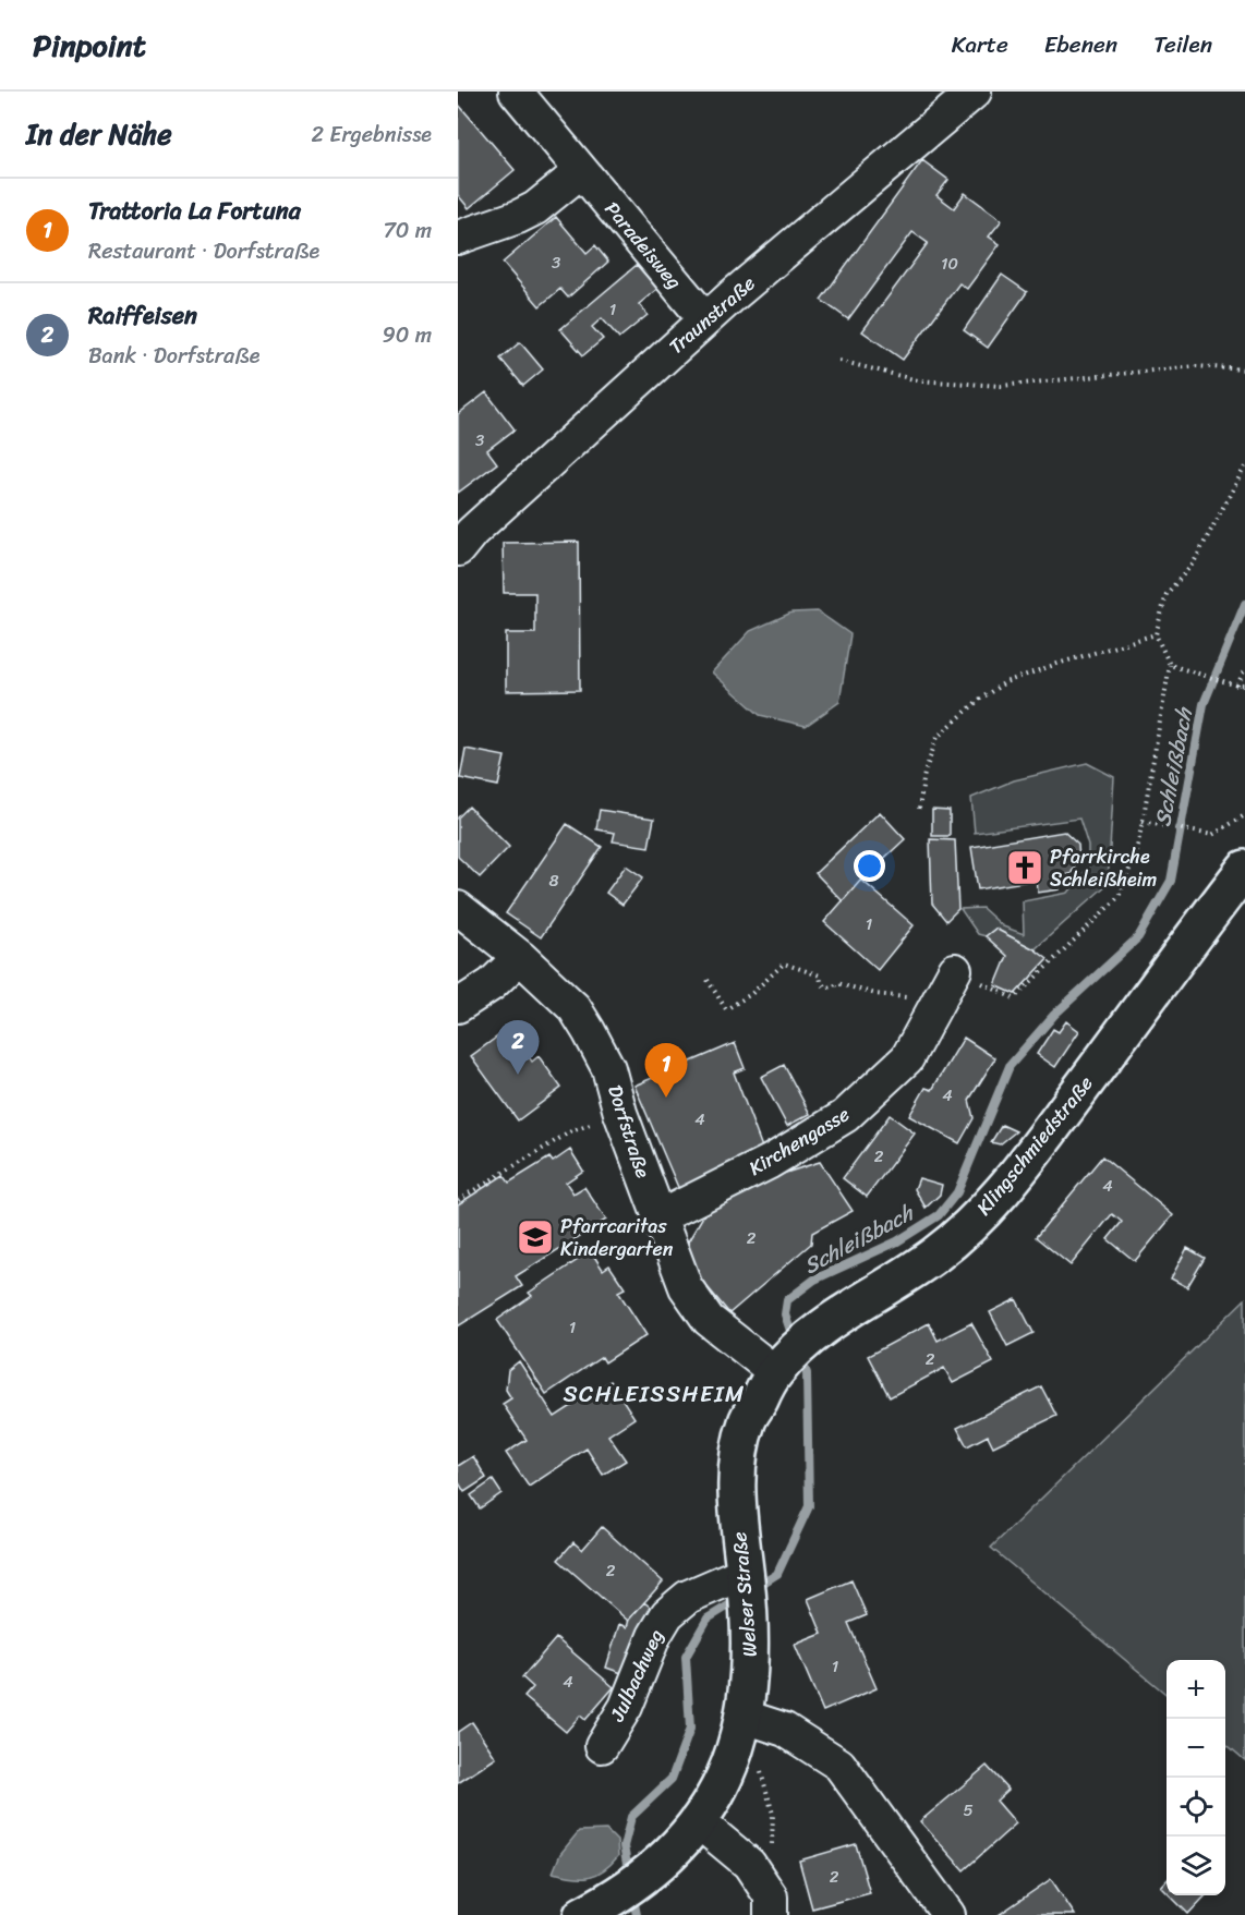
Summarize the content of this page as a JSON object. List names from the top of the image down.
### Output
{
  "streets": {
    "main road": ["Klingschmiedstraße", "Welser Straße"],
    "street": [
      "Paradeisweg",
      "Traunstraße",
      "Dorfstraße",
      "Kirchengasse",
      "Julbachweg"
    ]
  },
  "crossings": [
    ["Paradeisweg", "Traunstraße"],
    ["Dorfstraße", "Kirchengasse"],
    ["Dorfstraße", "Klingschmiedstraße"],
    ["Dorfstraße", "Welser Straße"],
    ["Klingschmiedstraße", "Welser Straße"],
    ["Welser Straße", "Julbachweg"]
  ],
  "districts": ["SCHLEISSHEIM"],
  "water": ["Schleißbach"],
  "places": {
    "church": ["Pfarrkirche Schleißheim"],
    "school or university": ["Pfarrcaritas Kindergarten"]
  },
  "house_numbers": [
    "3",
    "10",
    "1",
    "3",
    "8",
    "1",
    "4",
    "4",
    "2",
    "4",
    "2",
    "1",
    "2",
    "2",
    "1",
    "4",
    "5",
    "2"
  ],
  "page": {
    "header": "Pinpoint",
    "nav": ["Karte", "Ebenen", "Teilen"],
    "heading": ["In der Nähe", "2 Ergebnisse"],
    "list": [
      {
        "mark": "1",
        "name": "Trattoria La Fortuna",
        "note": "Restaurant · Dorfstraße",
        "value": "70 m"
      },
      {
        "mark": "2",
        "name": "Raiffeisen",
        "note": "Bank · Dorfstraße",
        "value": "90 m"
      }
    ],
    "pins": ["2", "1"],
    "map_buttons": ["+", "−"]
  }
}
